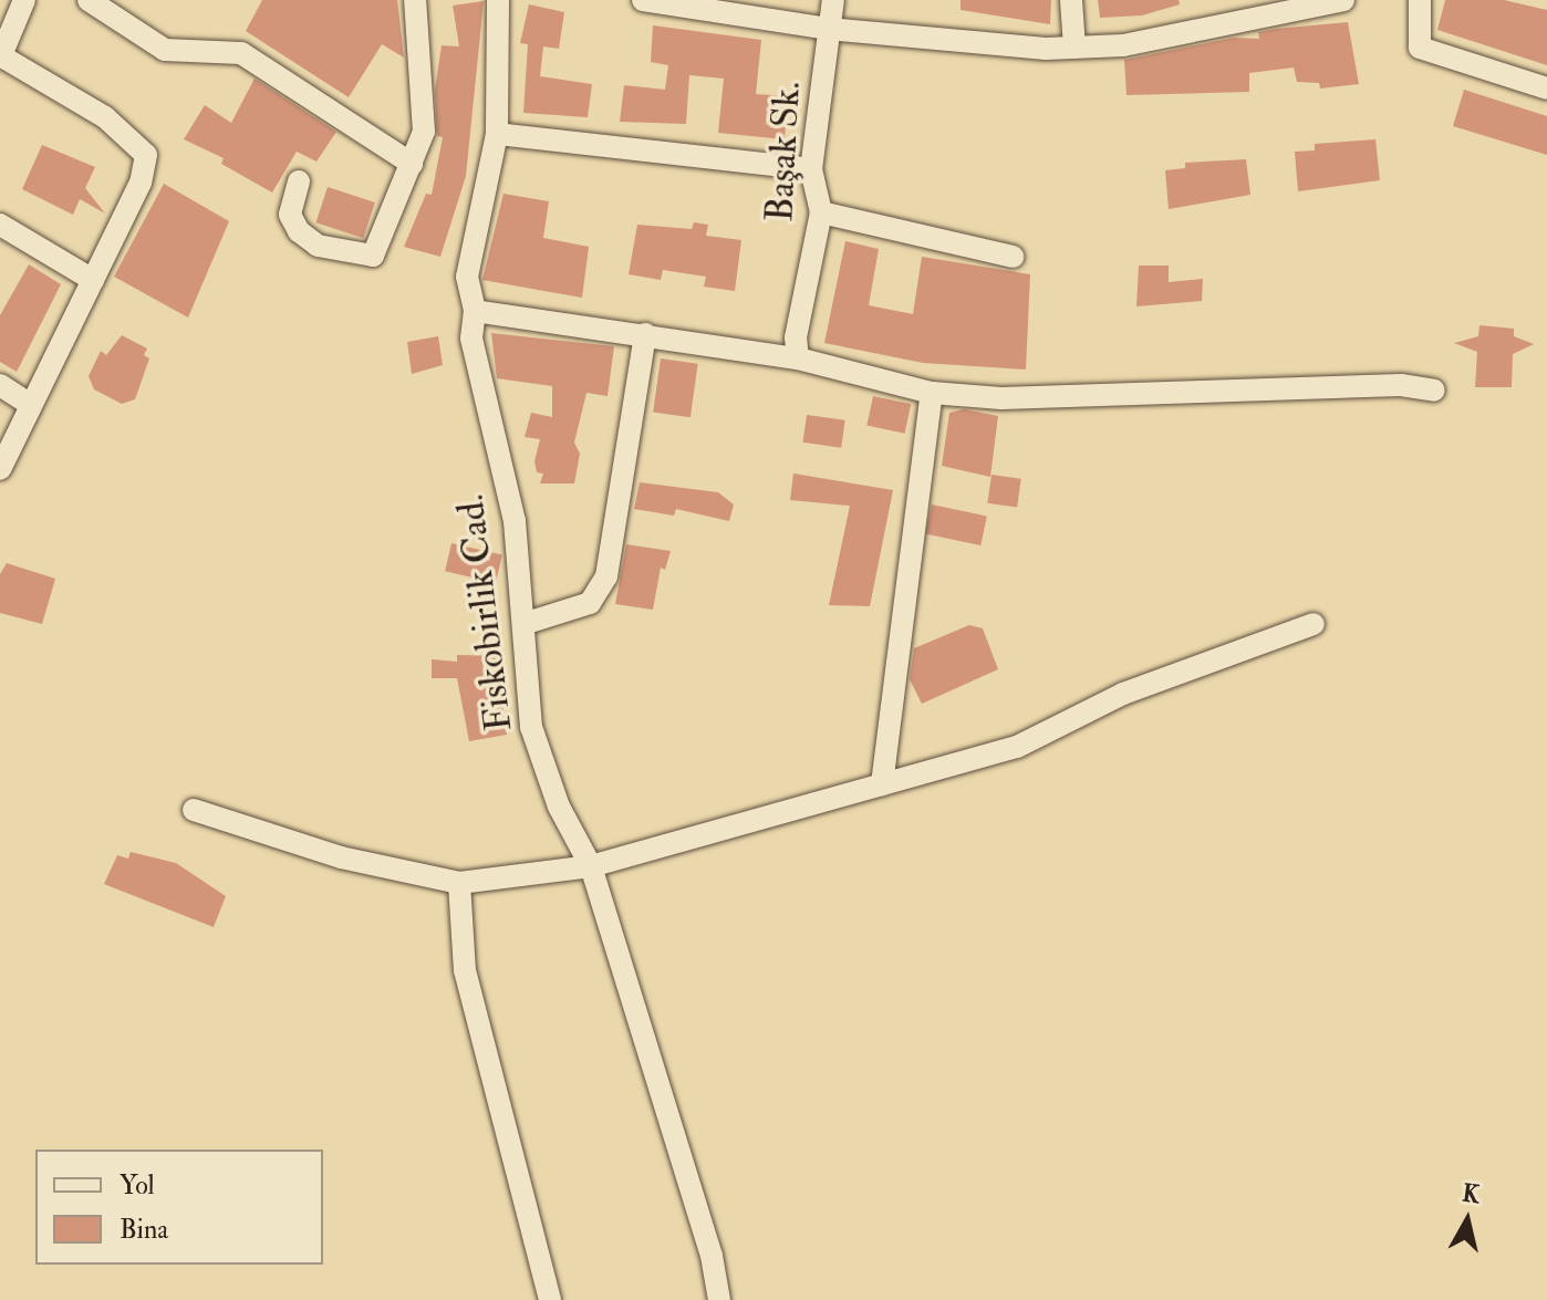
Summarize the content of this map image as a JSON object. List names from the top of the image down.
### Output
{
  "streets": {
    "street": ["Başak Sk.", "Fiskobirlik Cad."]
  },
  "legend": ["Yol", "Bina"],
  "north": "top"
}
